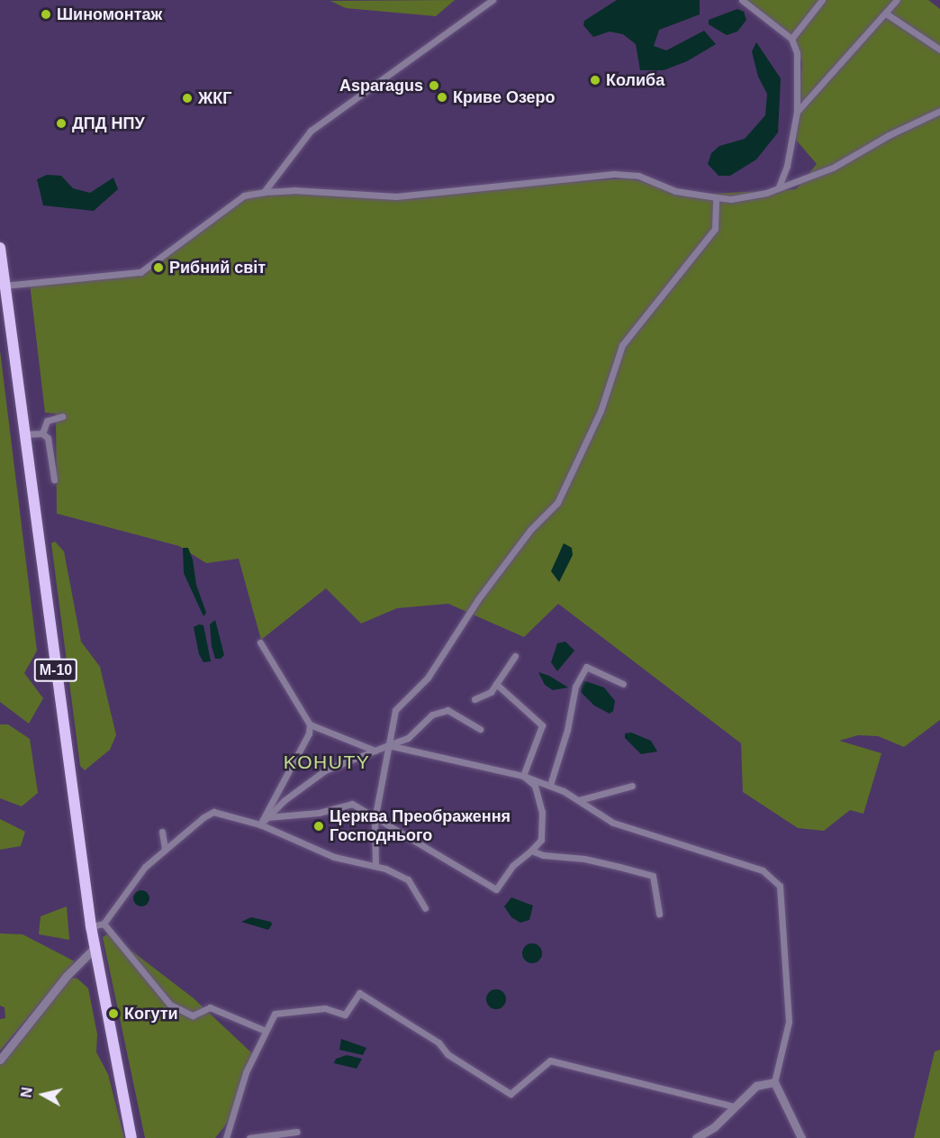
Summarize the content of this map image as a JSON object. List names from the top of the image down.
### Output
{
  "streets": {
    "highway": ["М-10"]
  },
  "districts": ["KOHUTY"],
  "places": [
    "Шиномонтаж",
    "Колиба",
    "Asparagus",
    "Криве Озеро",
    "ЖКГ",
    "ДПД НПУ",
    "Рибний світ",
    "Церква Преображення Господнього",
    "Когути"
  ],
  "north": "left"
}
